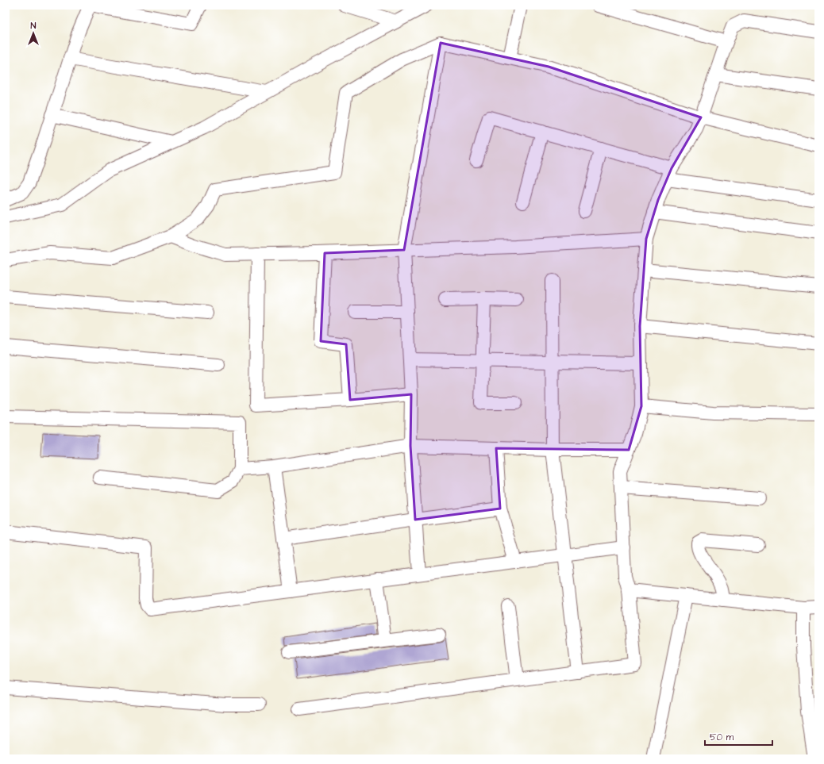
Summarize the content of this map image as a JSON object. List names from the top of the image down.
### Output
{
  "scale_bar": "50 m",
  "north": "top"
}
